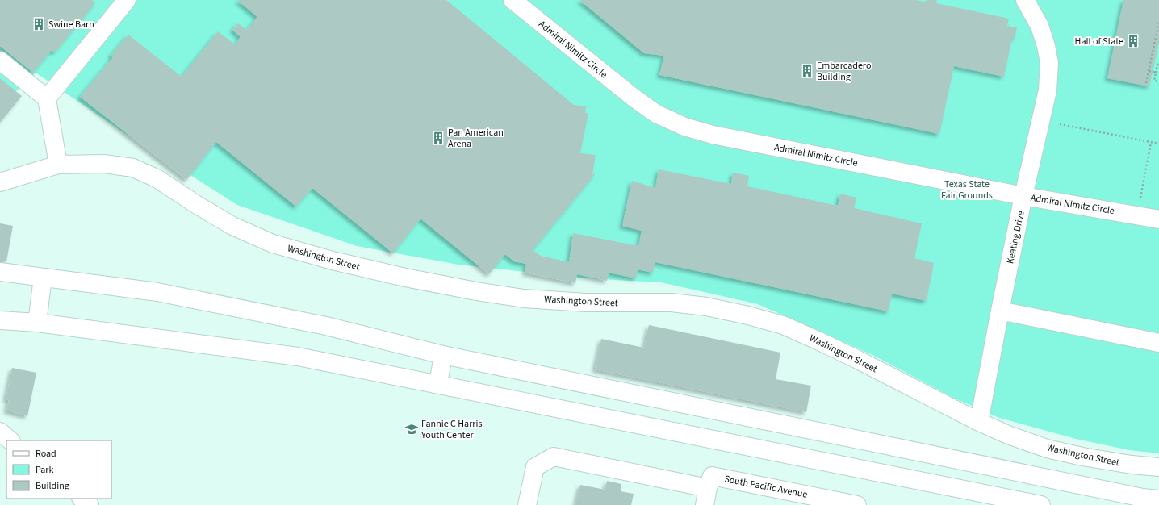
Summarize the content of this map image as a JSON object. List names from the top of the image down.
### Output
{
  "streets": {
    "street": [
      "Admiral Nimitz Circle",
      "Keating Drive",
      "Washington Street",
      "South Pacific Avenue"
    ]
  },
  "crossings": [
    ["Admiral Nimitz Circle", "Keating Drive"],
    ["Keating Drive", "Washington Street"]
  ],
  "parks": ["Texas State Fair Grounds"],
  "places": {
    "building": [
      "Swine Barn",
      "Hall of State",
      "Embarcadero Building",
      "Pan American Arena"
    ],
    "school or university": ["Fannie C Harris Youth Center"]
  },
  "legend": ["Road", "Park", "Building"]
}
